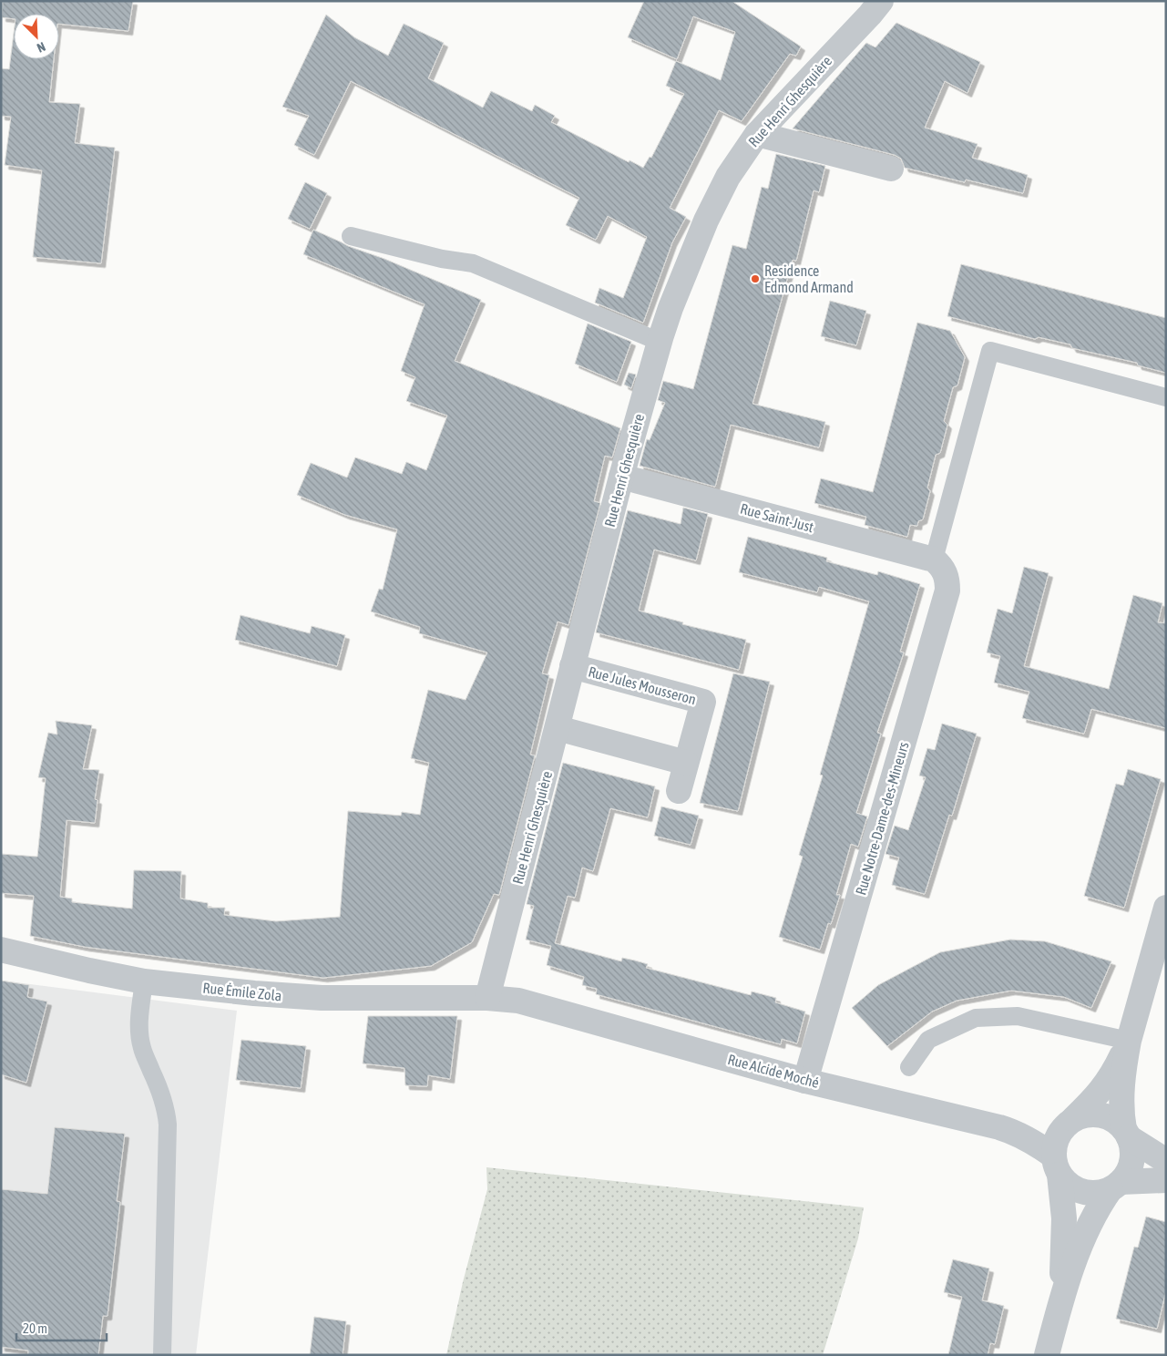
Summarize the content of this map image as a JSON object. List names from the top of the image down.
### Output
{
  "streets": {
    "street": [
      "Rue Henri Ghesquière",
      "Rue Saint-Just",
      "Rue Jules Mousseron",
      "Rue Notre-Dame-des-Mineurs",
      "Rue Émile Zola",
      "Rue Alcide Moché"
    ]
  },
  "crossings": [
    ["Rue Henri Ghesquière", "Rue Saint-Just"],
    ["Rue Henri Ghesquière", "Rue Jules Mousseron"],
    ["Rue Henri Ghesquière", "Rue Émile Zola"],
    ["Rue Henri Ghesquière", "Rue Alcide Moché"],
    ["Rue Saint-Just", "Rue Notre-Dame-des-Mineurs"],
    ["Rue Notre-Dame-des-Mineurs", "Rue Alcide Moché"],
    ["Rue Émile Zola", "Rue Alcide Moché"]
  ],
  "places": ["Residence Edmond Armand"],
  "scale_bar": "20 m",
  "north": "bottom right"
}
